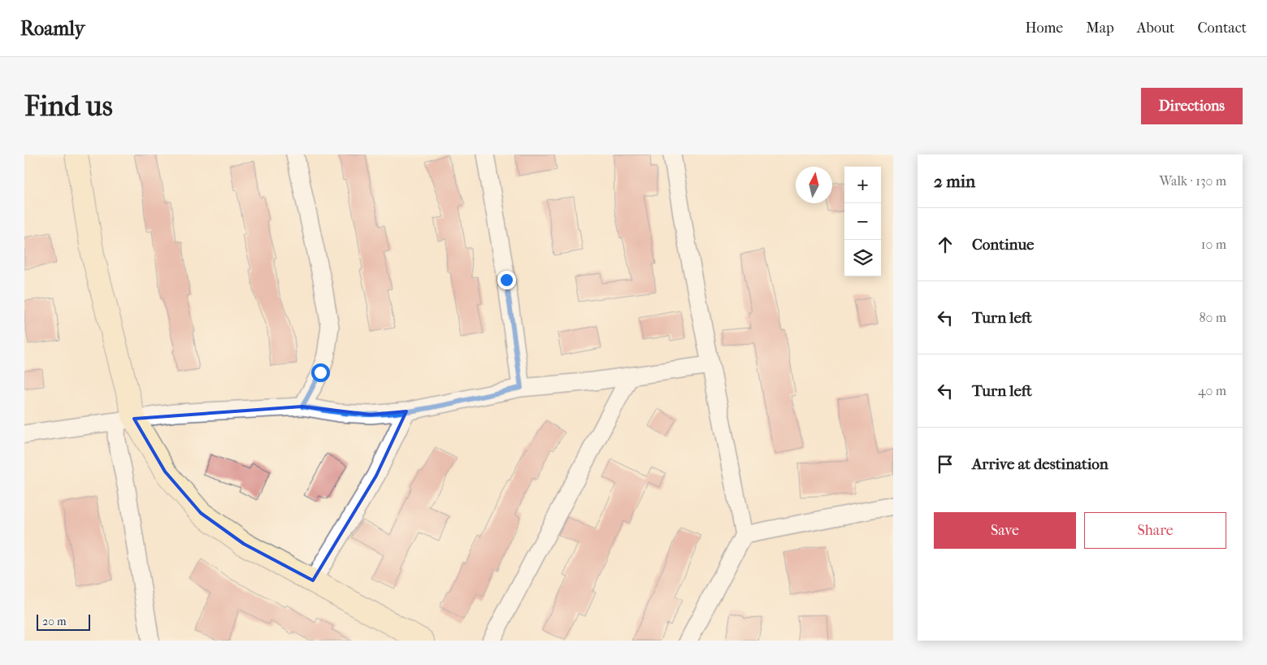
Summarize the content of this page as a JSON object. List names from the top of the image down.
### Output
{
  "scale_bar": "20 m",
  "north": "top",
  "page": {
    "header": "Roamly",
    "nav": [
      "Home",
      "Map",
      "About",
      "Contact"
    ],
    "buttons": [
      "Directions",
      ["Save", "Share"]
    ],
    "title": "Find us",
    "heading": ["2 min", "Walk · 130 m"],
    "map_buttons": ["+", "−"],
    "list": [
      ["Continue", "10 m"],
      ["Turn left", "80 m"],
      ["Turn left", "40 m"],
      "Arrive at destination"
    ],
    "scale": "20 m"
  }
}
